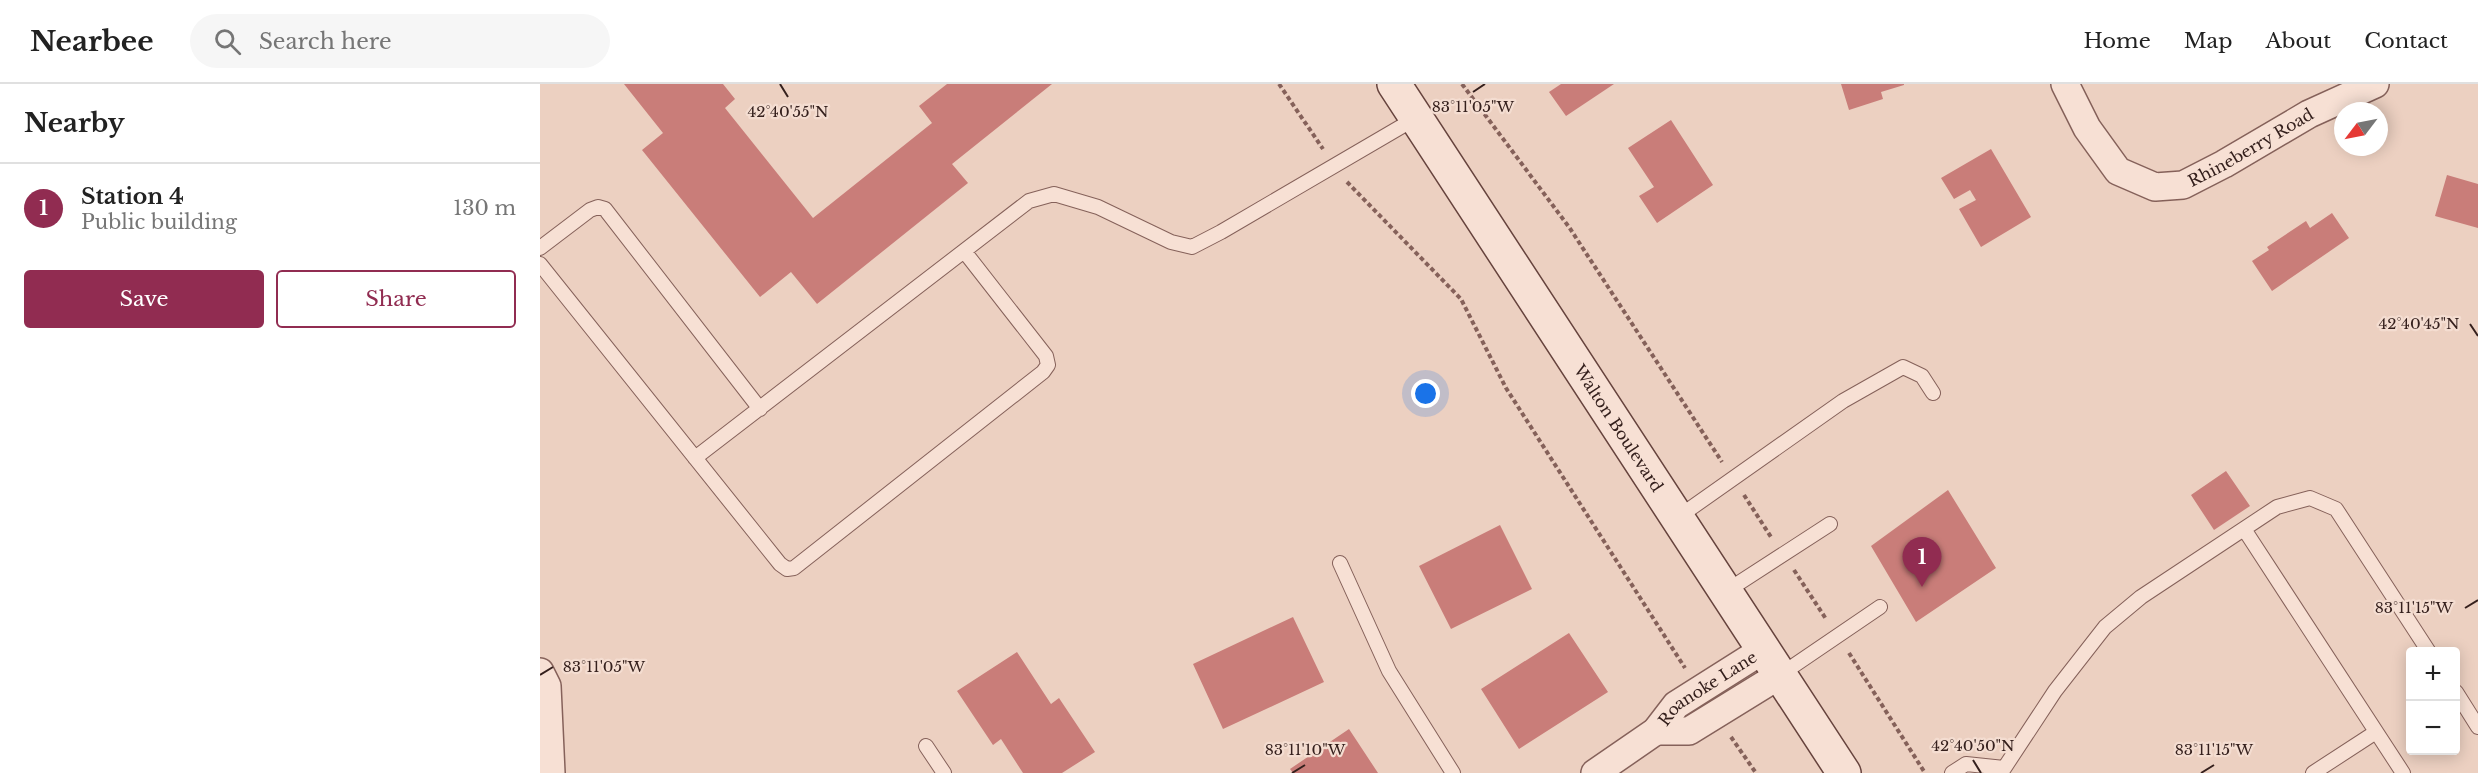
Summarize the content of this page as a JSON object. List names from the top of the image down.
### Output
{
  "streets": {
    "main road": ["Walton Boulevard"],
    "street": ["Rhineberry Road", "Roanoke Lane"]
  },
  "crossings": [
    ["Walton Boulevard", "Roanoke Lane"]
  ],
  "north": "bottom left",
  "page": {
    "header": "Nearbee",
    "search": "Search here",
    "nav": [
      "Home",
      "Map",
      "About",
      "Contact"
    ],
    "heading": "Nearby",
    "list": [
      {
        "mark": "1",
        "name": "Station 4",
        "note": "Public building",
        "value": "130 m"
      }
    ],
    "buttons": ["Save", "Share"],
    "pins": "1",
    "map_buttons": ["+", "−"]
  },
  "coordinates": [
    "83°11'05\"W",
    "42°40'55\"N",
    "42°40'45\"N",
    "83°11'15\"W",
    "42°40'50\"N",
    "83°11'10\"W"
  ]
}
